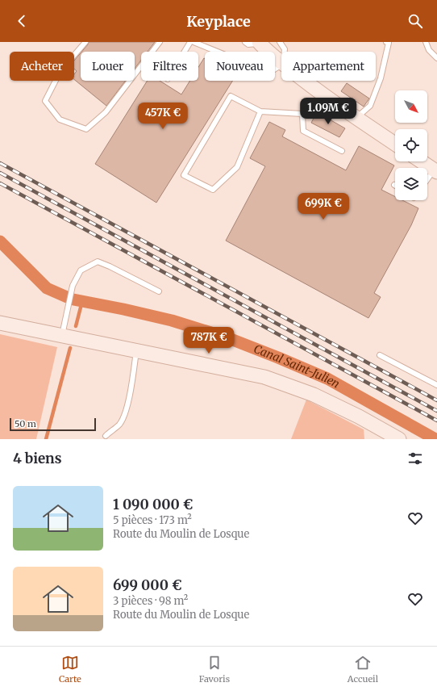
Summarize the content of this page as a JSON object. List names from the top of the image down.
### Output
{
  "water": ["Canal Saint-Julien"],
  "scale_bar": "50 m",
  "north": "bottom right",
  "page": {
    "header": "Keyplace",
    "chip": [
      "Acheter",
      "Louer",
      "Filtres",
      "Nouveau",
      "Appartement"
    ],
    "price": [
      "1.09M €",
      "457K €",
      "699K €",
      "787K €"
    ],
    "scale": "50 m",
    "heading": "4 biens",
    "list": [
      {
        "name": "1 090 000 €",
        "note": "5 pièces · 173 m² · Route du Moulin de Losque"
      },
      {
        "name": "699 000 €",
        "note": "3 pièces · 98 m² · Route du Moulin de Losque"
      }
    ],
    "tabs": ["Carte", "Favoris", "Accueil"]
  }
}
